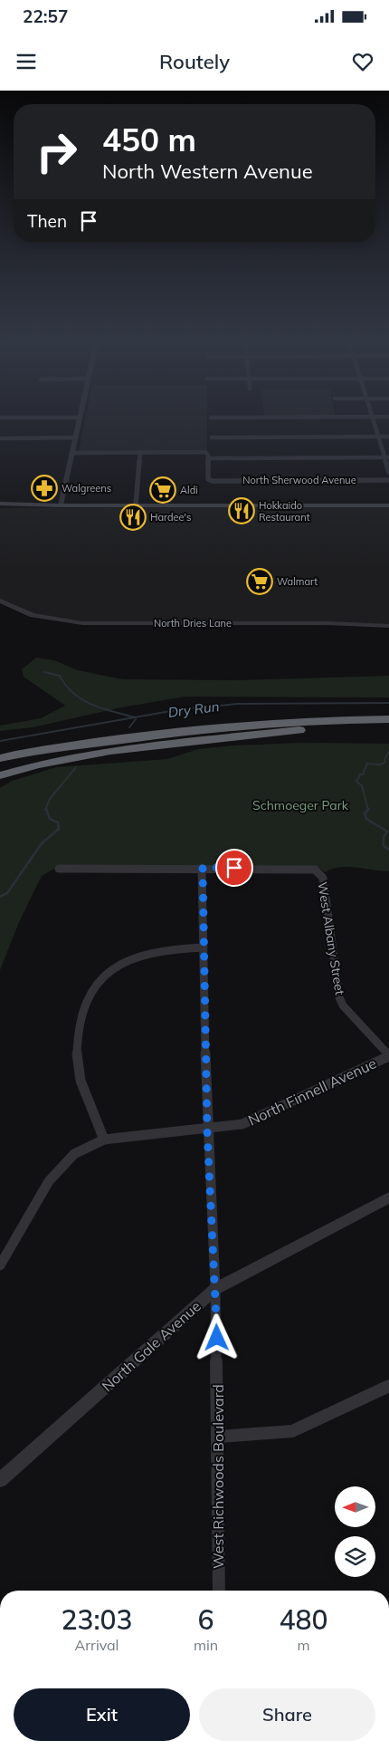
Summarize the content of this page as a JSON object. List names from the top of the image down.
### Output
{
  "streets": {
    "street": [
      "North Sherwood Avenue",
      "North Dries Lane",
      "West Albany Street",
      "North Finnell Avenue",
      "North Gale Avenue",
      "West Richwoods Boulevard"
    ]
  },
  "crossings": [
    ["West Albany Street", "North Finnell Avenue"],
    ["North Finnell Avenue", "West Richwoods Boulevard"],
    ["North Gale Avenue", "West Richwoods Boulevard"]
  ],
  "water": ["Dry Run"],
  "parks": ["Schmoeger Park"],
  "places": {
    "pharmacy": ["Walgreens"],
    "supermarket": ["Aldi", "Walmart"],
    "restaurant": ["Hokkaido Restaurant", "Hardee's"]
  },
  "north": "left",
  "page": {
    "status": "22:57",
    "header": "Routely",
    "turn": ["450 m", "North Western Avenue"],
    "then": "Then",
    "eta": [
      "23:03",
      "Arrival",
      "6",
      "min",
      "480",
      "m"
    ],
    "buttons": ["Exit", "Share"]
  }
}
